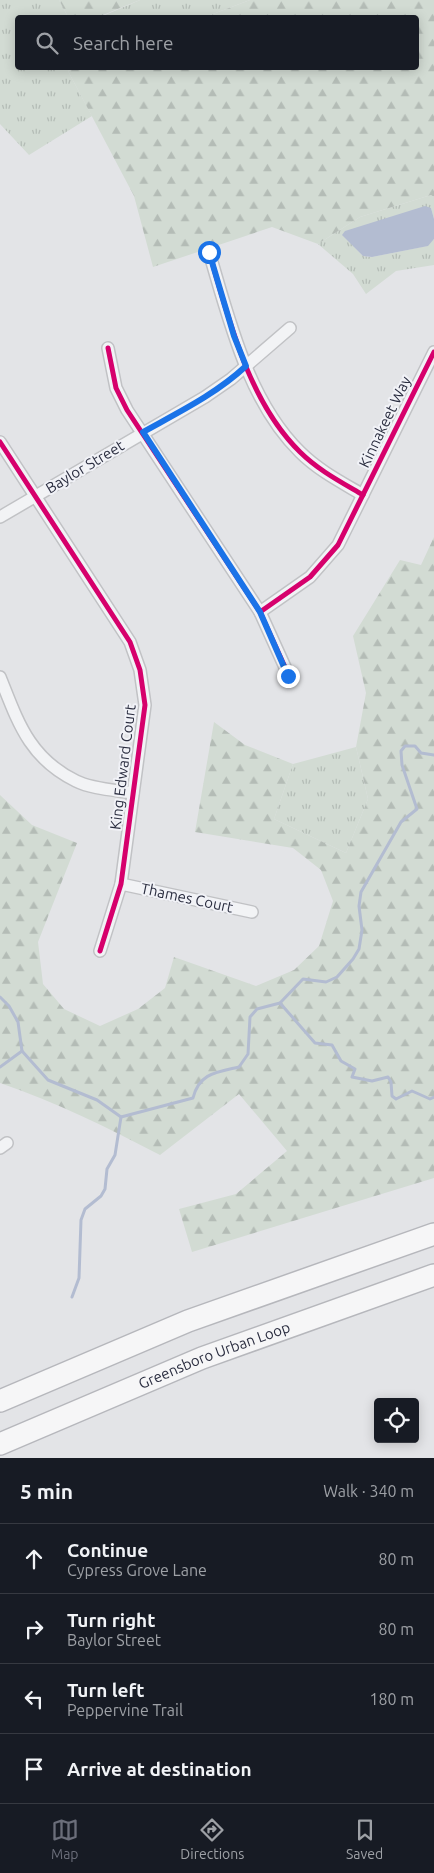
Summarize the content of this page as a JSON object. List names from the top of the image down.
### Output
{
  "streets": {
    "highway": ["Greensboro Urban Loop"],
    "street": [
      "Kinnakeet Way",
      "Baylor Street",
      "King Edward Court",
      "Thames Court"
    ]
  },
  "crossings": [
    ["Baylor Street", "King Edward Court"],
    ["King Edward Court", "Thames Court"]
  ],
  "page": {
    "search": "Search here",
    "heading": ["5 min", "Walk · 340 m"],
    "list": [
      ["Continue", "Cypress Grove Lane", "80 m"],
      ["Turn right", "Baylor Street", "80 m"],
      ["Turn left", "Peppervine Trail", "180 m"],
      "Arrive at destination"
    ],
    "nav": ["Map", "Directions", "Saved"]
  }
}
